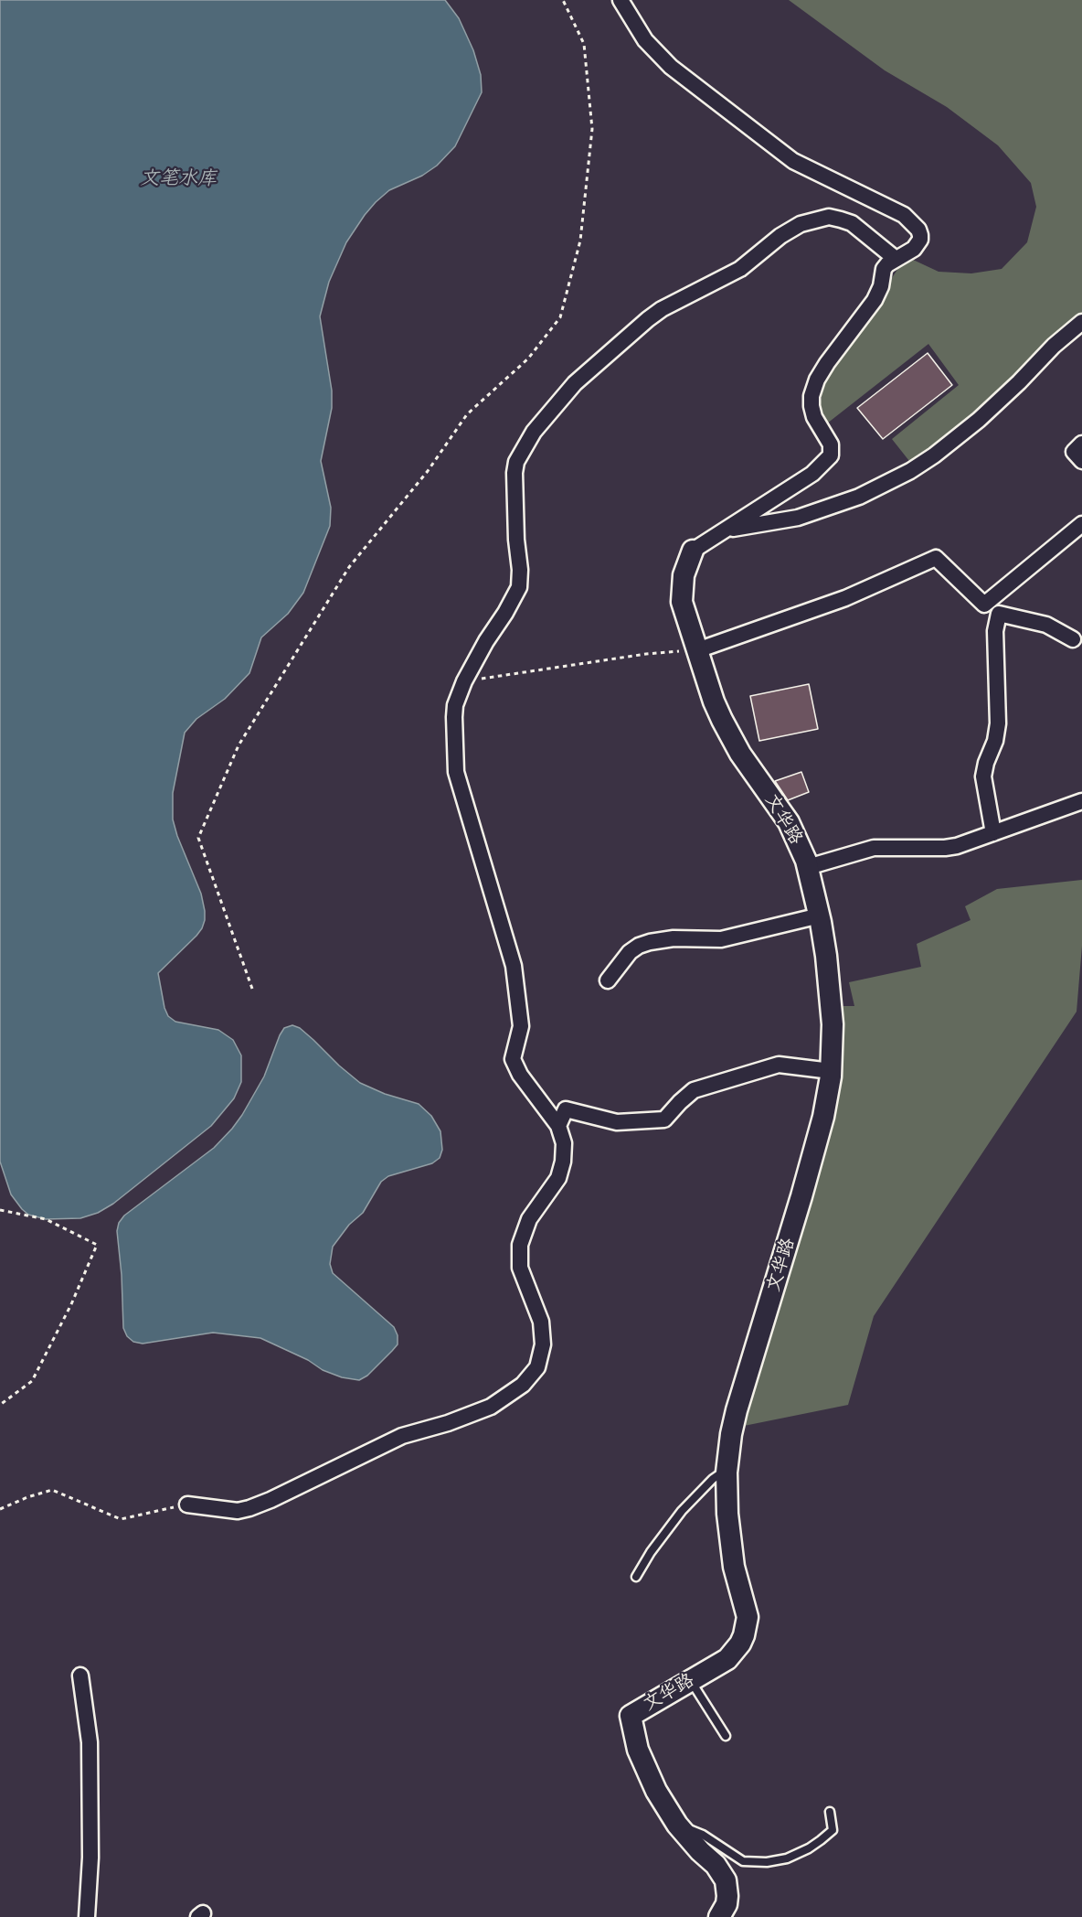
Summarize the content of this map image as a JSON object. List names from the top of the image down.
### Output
{
  "streets": {
    "street": ["文华路"]
  },
  "water": ["文笔水库"]
}
